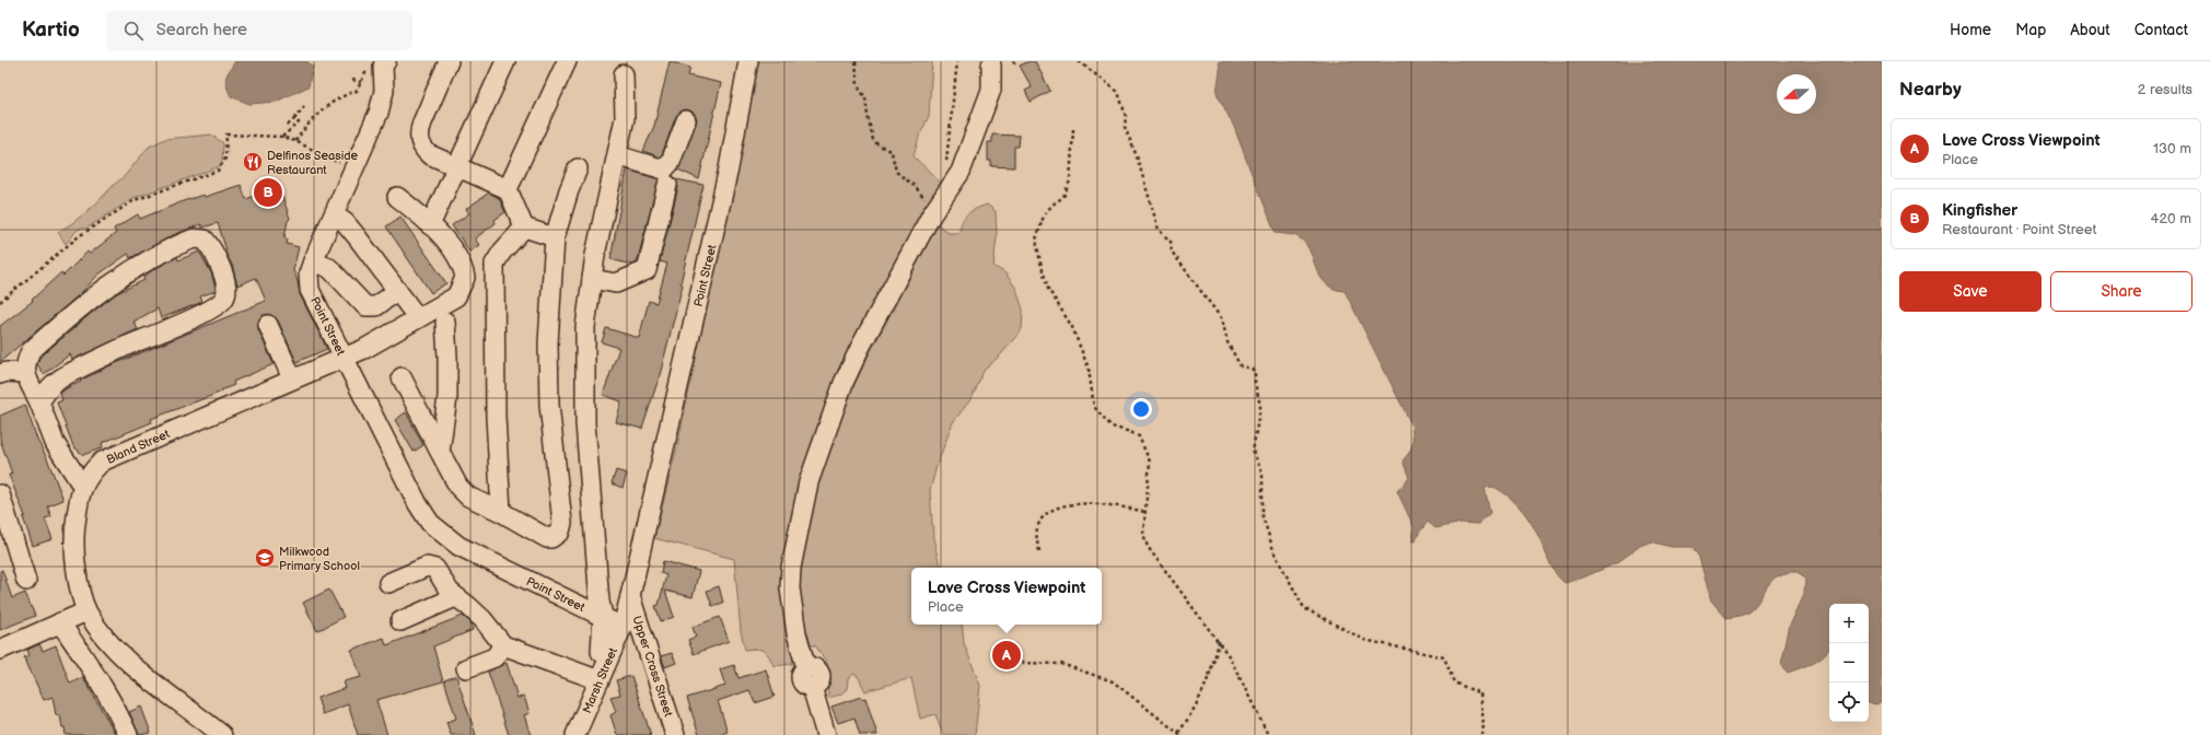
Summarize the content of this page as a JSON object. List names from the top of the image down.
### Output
{
  "streets": {
    "street": [
      "Point Street",
      "Bland Street",
      "Upper Cross Street",
      "Marsh Street"
    ]
  },
  "crossings": [
    ["Point Street", "Bland Street"],
    ["Point Street", "Upper Cross Street"],
    ["Point Street", "Marsh Street"]
  ],
  "places": {
    "restaurant": ["Delfinos Seaside Restaurant"],
    "school or university": ["Milkwood Primary School"]
  },
  "north": "left",
  "page": {
    "header": "Kartio",
    "search": "Search here",
    "nav": [
      "Home",
      "Map",
      "About",
      "Contact"
    ],
    "heading": ["Nearby", "2 results"],
    "list": [
      {
        "mark": "A",
        "name": "Love Cross Viewpoint",
        "note": "Place",
        "value": "130 m"
      },
      {
        "mark": "B",
        "name": "Kingfisher",
        "note": "Restaurant · Point Street",
        "value": "420 m"
      }
    ],
    "pins": ["B", "A"],
    "buttons": ["Save", "Share"],
    "popup": ["Love Cross Viewpoint", "Place"],
    "map_buttons": ["+", "−"]
  }
}
